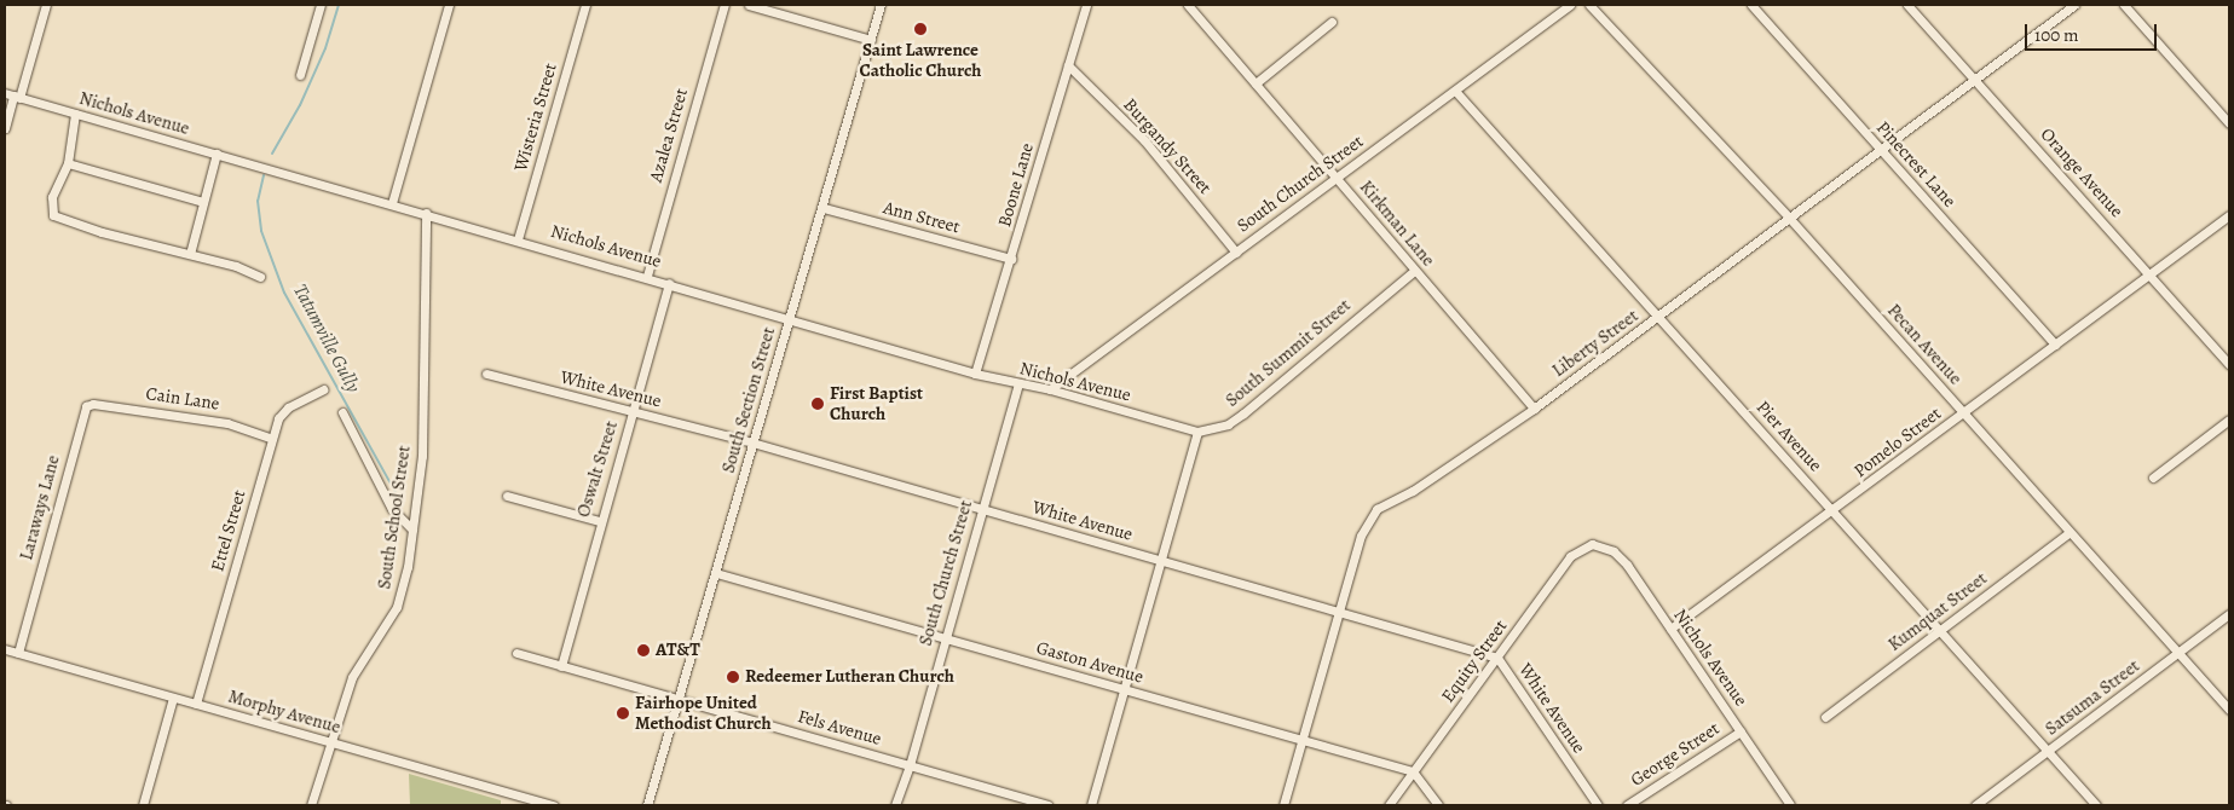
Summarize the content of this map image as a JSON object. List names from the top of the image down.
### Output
{
  "streets": {
    "street": [
      "Nichols Avenue",
      "Wisteria Street",
      "Azalea Street",
      "Burgandy Street",
      "Pinecrest Lane",
      "Orange Avenue",
      "South Church Street",
      "Boone Lane",
      "Ann Street",
      "Kirkman Lane",
      "Liberty Street",
      "Pecan Avenue",
      "South Summit Street",
      "White Avenue",
      "Cain Lane",
      "South Section Street",
      "Pier Avenue",
      "Pomelo Street",
      "Oswalt Street",
      "Laraways Lane",
      "South School Street",
      "Ettel Street",
      "Kumquat Street",
      "Equity Street",
      "Gaston Avenue",
      "Satsuma Street",
      "Morphy Avenue",
      "Fels Avenue",
      "George Street"
    ]
  },
  "crossings": [
    ["Nichols Avenue", "Wisteria Street"],
    ["Nichols Avenue", "Azalea Street"],
    ["Nichols Avenue", "South Church Street"],
    ["Nichols Avenue", "Boone Lane"],
    ["Nichols Avenue", "South Summit Street"],
    ["Nichols Avenue", "South Section Street"],
    ["Nichols Avenue", "Pomelo Street"],
    ["Nichols Avenue", "Oswalt Street"],
    ["Nichols Avenue", "South School Street"],
    ["Nichols Avenue", "Equity Street"],
    ["Nichols Avenue", "George Street"],
    ["Burgandy Street", "South Church Street"],
    ["Burgandy Street", "Boone Lane"],
    ["Pinecrest Lane", "Liberty Street"],
    ["Pinecrest Lane", "Pomelo Street"],
    ["Orange Avenue", "Liberty Street"],
    ["Orange Avenue", "Pomelo Street"],
    ["South Church Street", "Kirkman Lane"],
    ["South Church Street", "White Avenue"],
    ["South Church Street", "Pier Avenue"],
    ["South Church Street", "Gaston Avenue"],
    ["South Church Street", "Fels Avenue"],
    ["Boone Lane", "Ann Street"],
    ["Ann Street", "South Section Street"],
    ["Kirkman Lane", "Liberty Street"],
    ["Kirkman Lane", "South Summit Street"],
    ["Liberty Street", "Pecan Avenue"],
    ["Liberty Street", "White Avenue"],
    ["Liberty Street", "Pier Avenue"],
    ["Liberty Street", "Gaston Avenue"],
    ["Pecan Avenue", "Pomelo Street"],
    ["Pecan Avenue", "Kumquat Street"],
    ["Pecan Avenue", "Satsuma Street"],
    ["White Avenue", "South Section Street"],
    ["White Avenue", "Oswalt Street"],
    ["White Avenue", "Equity Street"],
    ["Cain Lane", "Laraways Lane"],
    ["Cain Lane", "Ettel Street"],
    ["South Section Street", "Gaston Avenue"],
    ["South Section Street", "Fels Avenue"],
    ["Pier Avenue", "Pomelo Street"],
    ["Pier Avenue", "Kumquat Street"],
    ["Pier Avenue", "Satsuma Street"],
    ["Oswalt Street", "Fels Avenue"],
    ["Laraways Lane", "Morphy Avenue"],
    ["South School Street", "Morphy Avenue"],
    ["Ettel Street", "Morphy Avenue"],
    ["Equity Street", "Gaston Avenue"]
  ],
  "water": ["Tatumville Gully"],
  "places": [
    "Saint Lawrence Catholic Church",
    "First Baptist Church",
    "AT&T",
    "Redeemer Lutheran Church",
    "Fairhope United Methodist Church"
  ],
  "scale_bar": "100 m"
}
